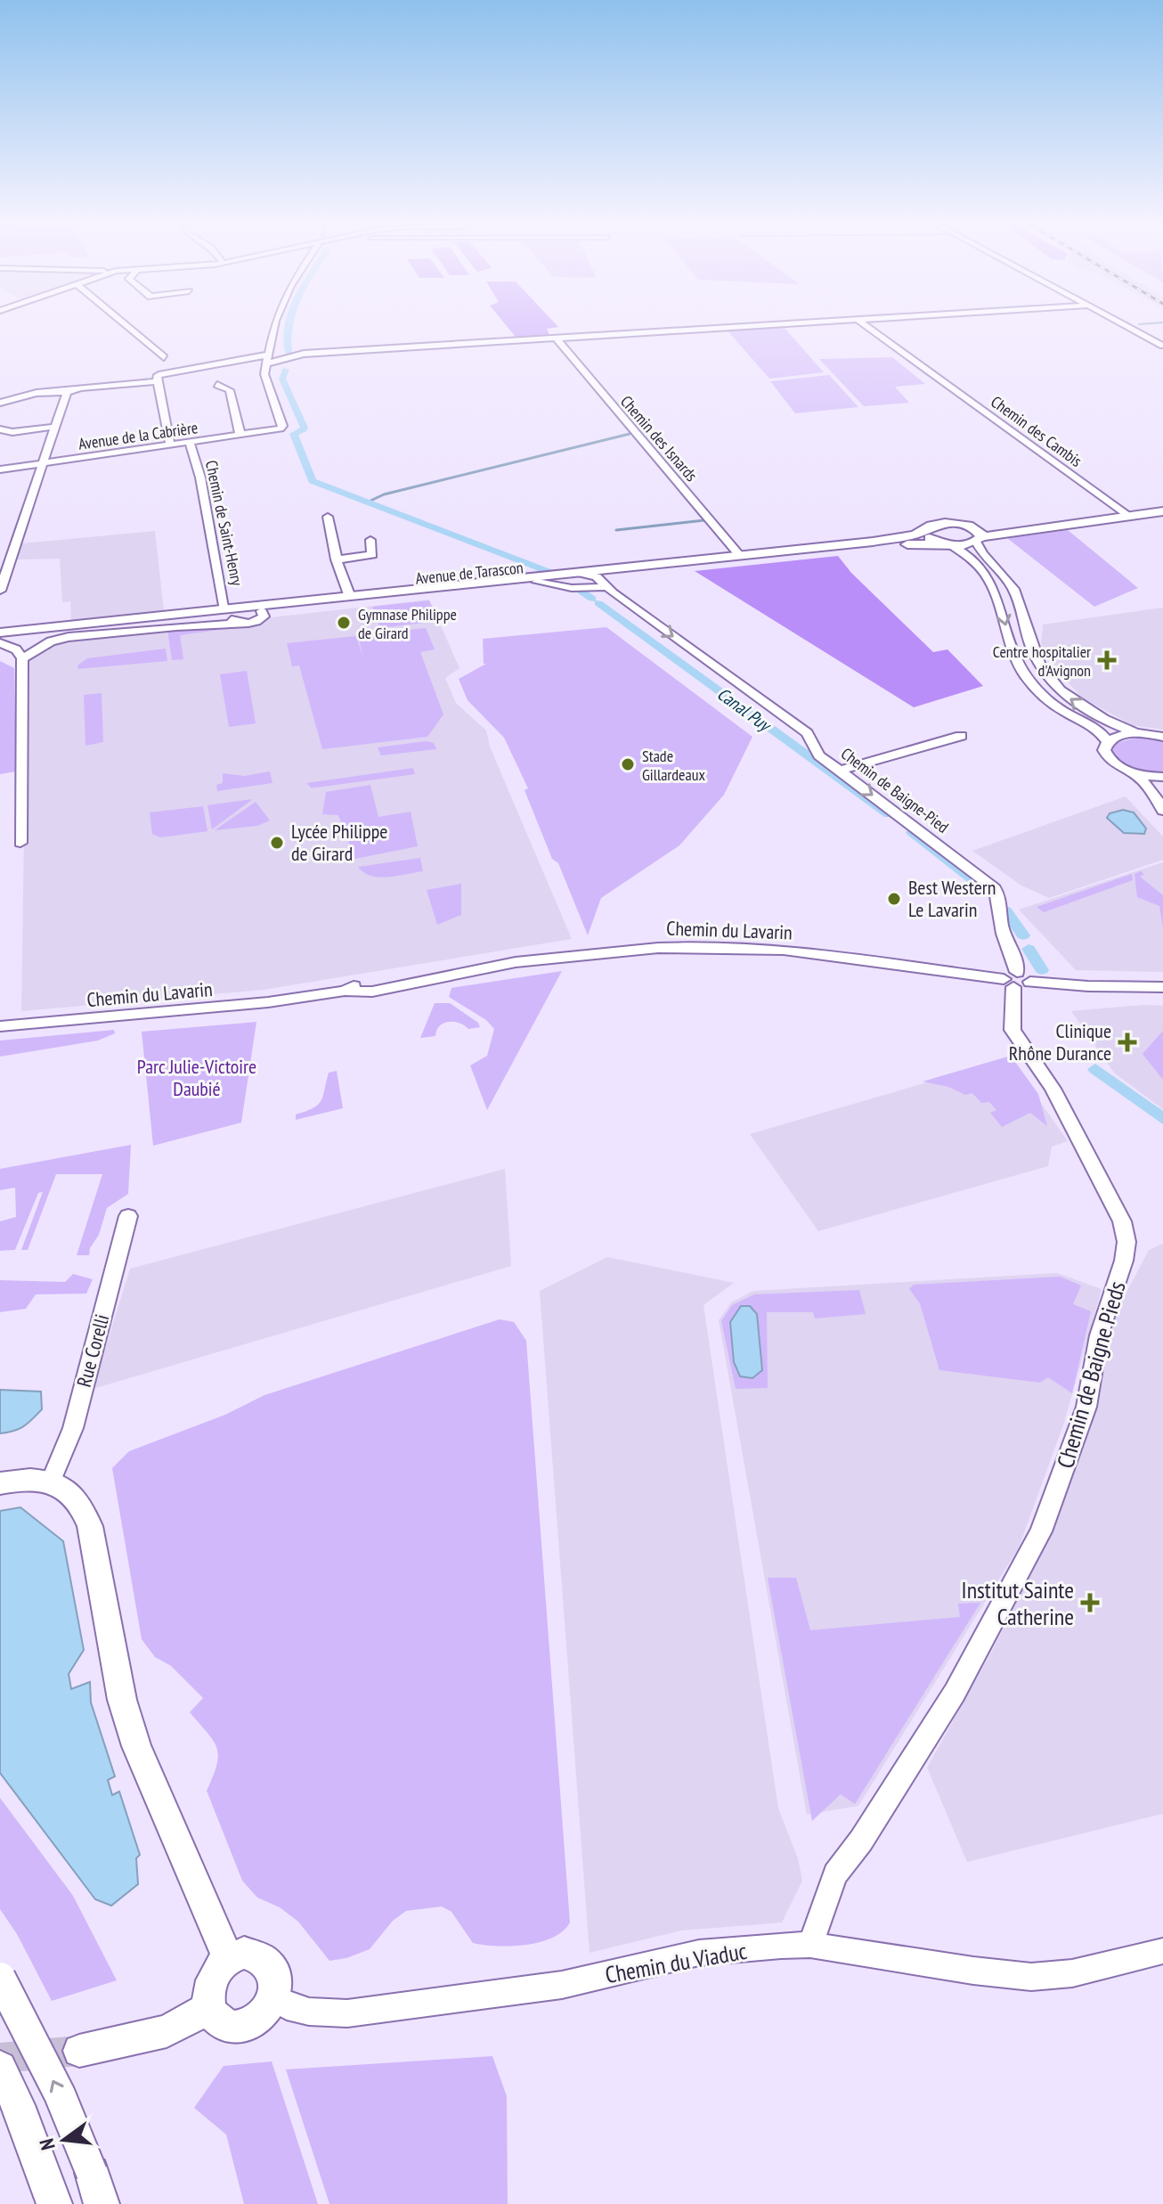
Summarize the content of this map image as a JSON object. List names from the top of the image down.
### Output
{
  "streets": {
    "main road": ["Avenue de Tarascon"],
    "street": [
      "Chemin des Cambis",
      "Avenue de la Cabrière",
      "Chemin des Isnards",
      "Chemin de Saint-Henry",
      "Chemin de Baigne-Pied",
      "Chemin du Lavarin",
      "Rue Corelli",
      "Chemin de Baigne Pieds",
      "Chemin du Viaduc"
    ]
  },
  "crossings": [
    ["Avenue de la Cabrière", "Chemin de Saint-Henry"],
    ["Chemin des Isnards", "Avenue de Tarascon"],
    ["Chemin de Saint-Henry", "Avenue de Tarascon"],
    ["Avenue de Tarascon", "Chemin de Baigne-Pied"],
    ["Chemin de Baigne-Pied", "Chemin du Lavarin"],
    ["Chemin de Baigne-Pied", "Chemin de Baigne Pieds"],
    ["Chemin de Baigne Pieds", "Chemin du Viaduc"]
  ],
  "one_way": ["Chemin de Baigne-Pied"],
  "water": ["Canal Puy"],
  "parks": ["Parc Julie-Victoire Daubié"],
  "places": {
    "other": [
      "Gymnase Philippe de Girard",
      "Stade Gillardeaux",
      "Lycée Philippe de Girard",
      "Best Western Le Lavarin"
    ],
    "health": ["Centre hospitalier d'Avignon", "Clinique Rhône Durance", "Institut Sainte Catherine"]
  },
  "north": "left"
}
